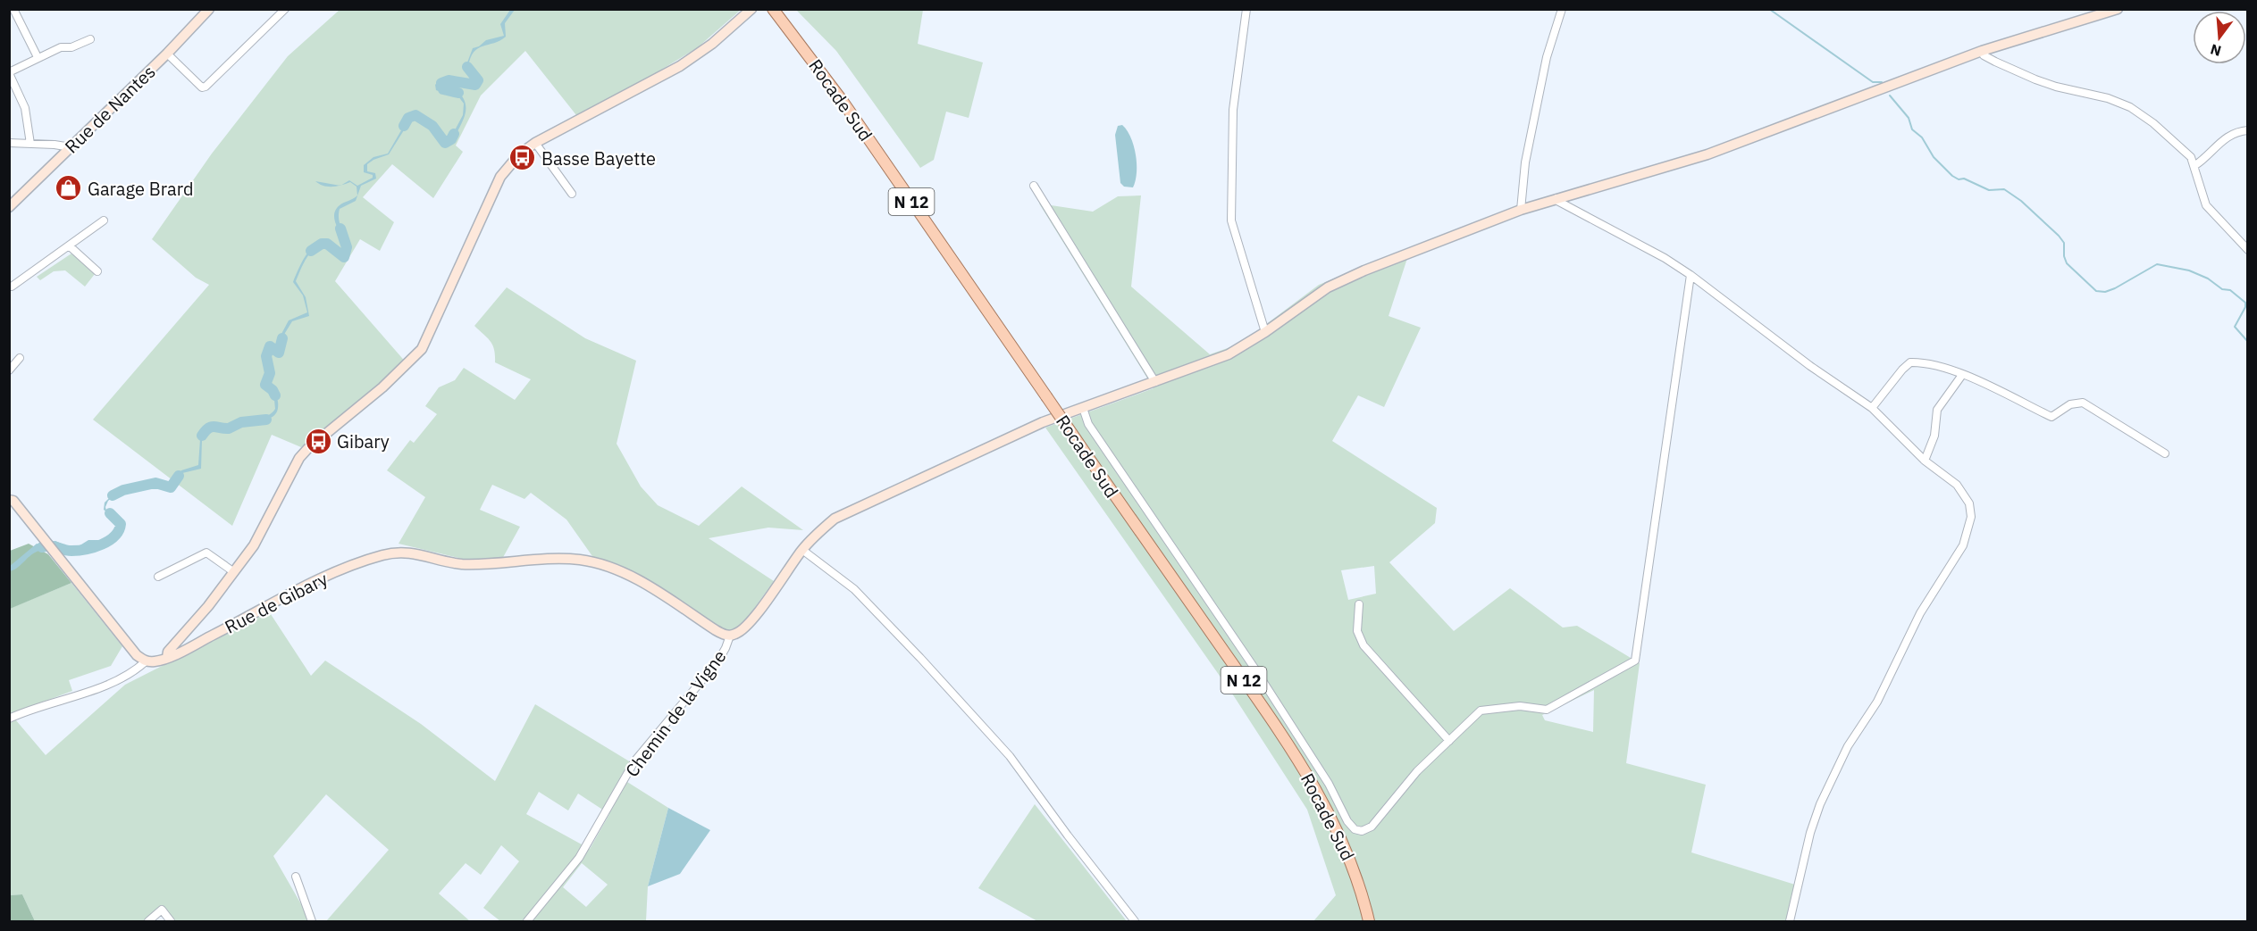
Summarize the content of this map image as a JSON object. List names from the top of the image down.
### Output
{
  "streets": {
    "main road": ["Rocade Sud", "N 12"],
    "street": ["Rue de Nantes", "Rue de Gibary", "Chemin de la Vigne"]
  },
  "crossings": [
    ["Rue de Gibary", "Chemin de la Vigne"]
  ],
  "places": {
    "bus stop": ["Basse Bayette", "Gibary"],
    "shop": ["Garage Brard"]
  },
  "north": "bottom"
}
